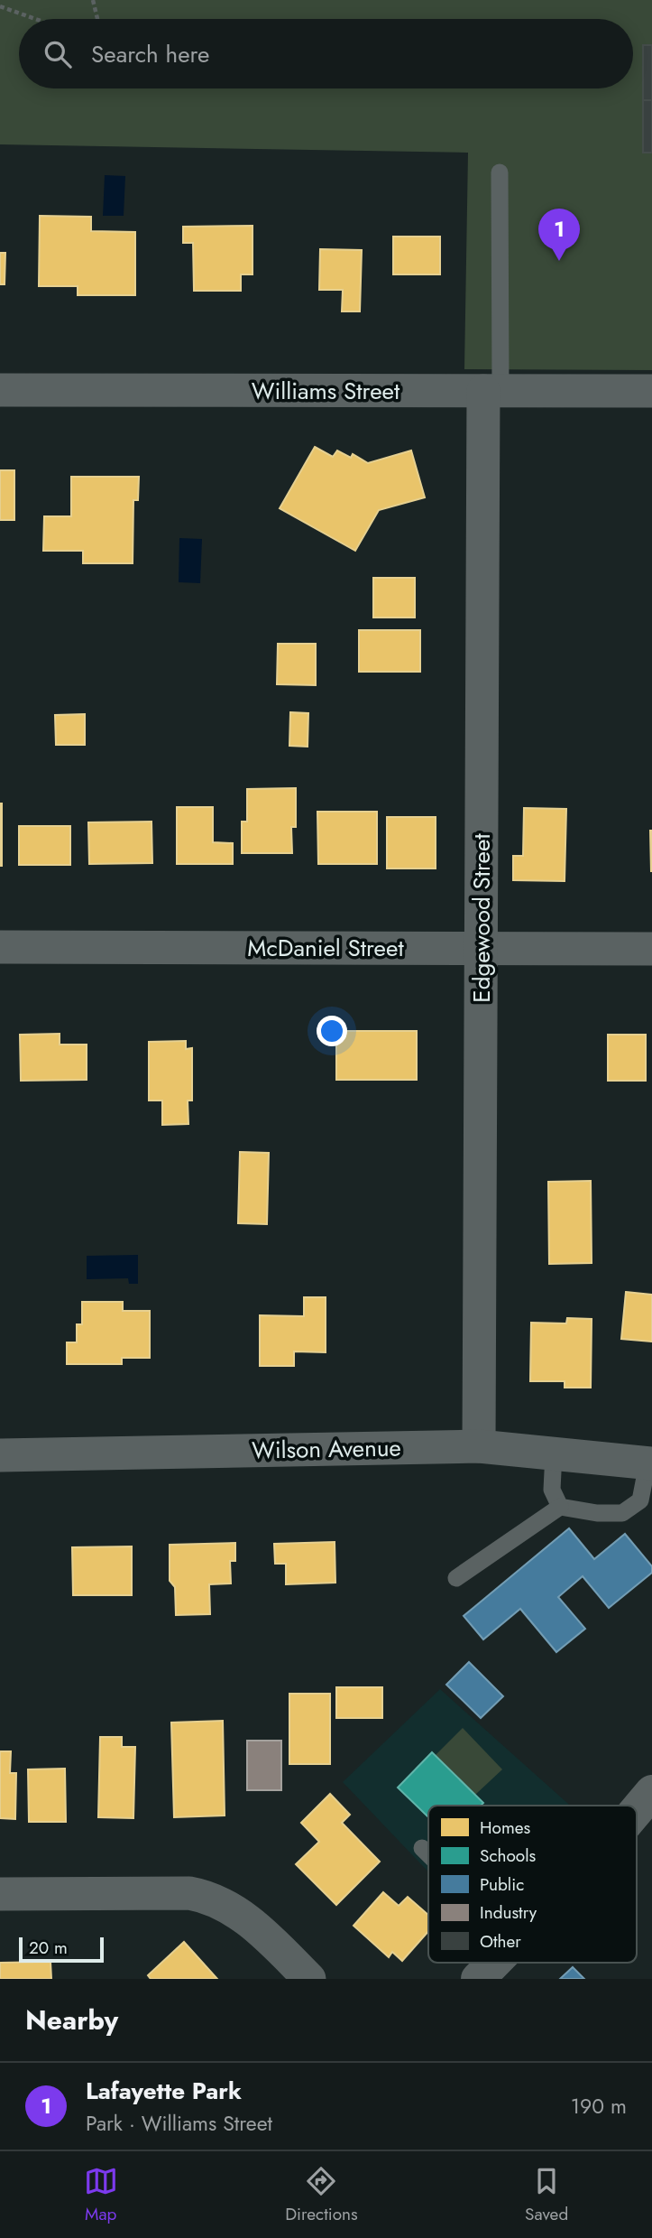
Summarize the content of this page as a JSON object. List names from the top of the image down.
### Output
{
  "streets": {
    "street": [
      "Williams Street",
      "Edgewood Street",
      "McDaniel Street",
      "Wilson Avenue"
    ]
  },
  "crossings": [
    ["Williams Street", "Edgewood Street"],
    ["Edgewood Street", "McDaniel Street"],
    ["Edgewood Street", "Wilson Avenue"]
  ],
  "legend": [
    "Homes",
    "Schools",
    "Public",
    "Industry",
    "Other"
  ],
  "scale_bar": "20 m",
  "page": {
    "search": "Search here",
    "pins": "1",
    "scale": "20 m",
    "heading": "Nearby",
    "list": [
      {
        "mark": "1",
        "name": "Lafayette Park",
        "note": "Park · Williams Street",
        "value": "190 m"
      }
    ],
    "nav": ["Map", "Directions", "Saved"]
  }
}
